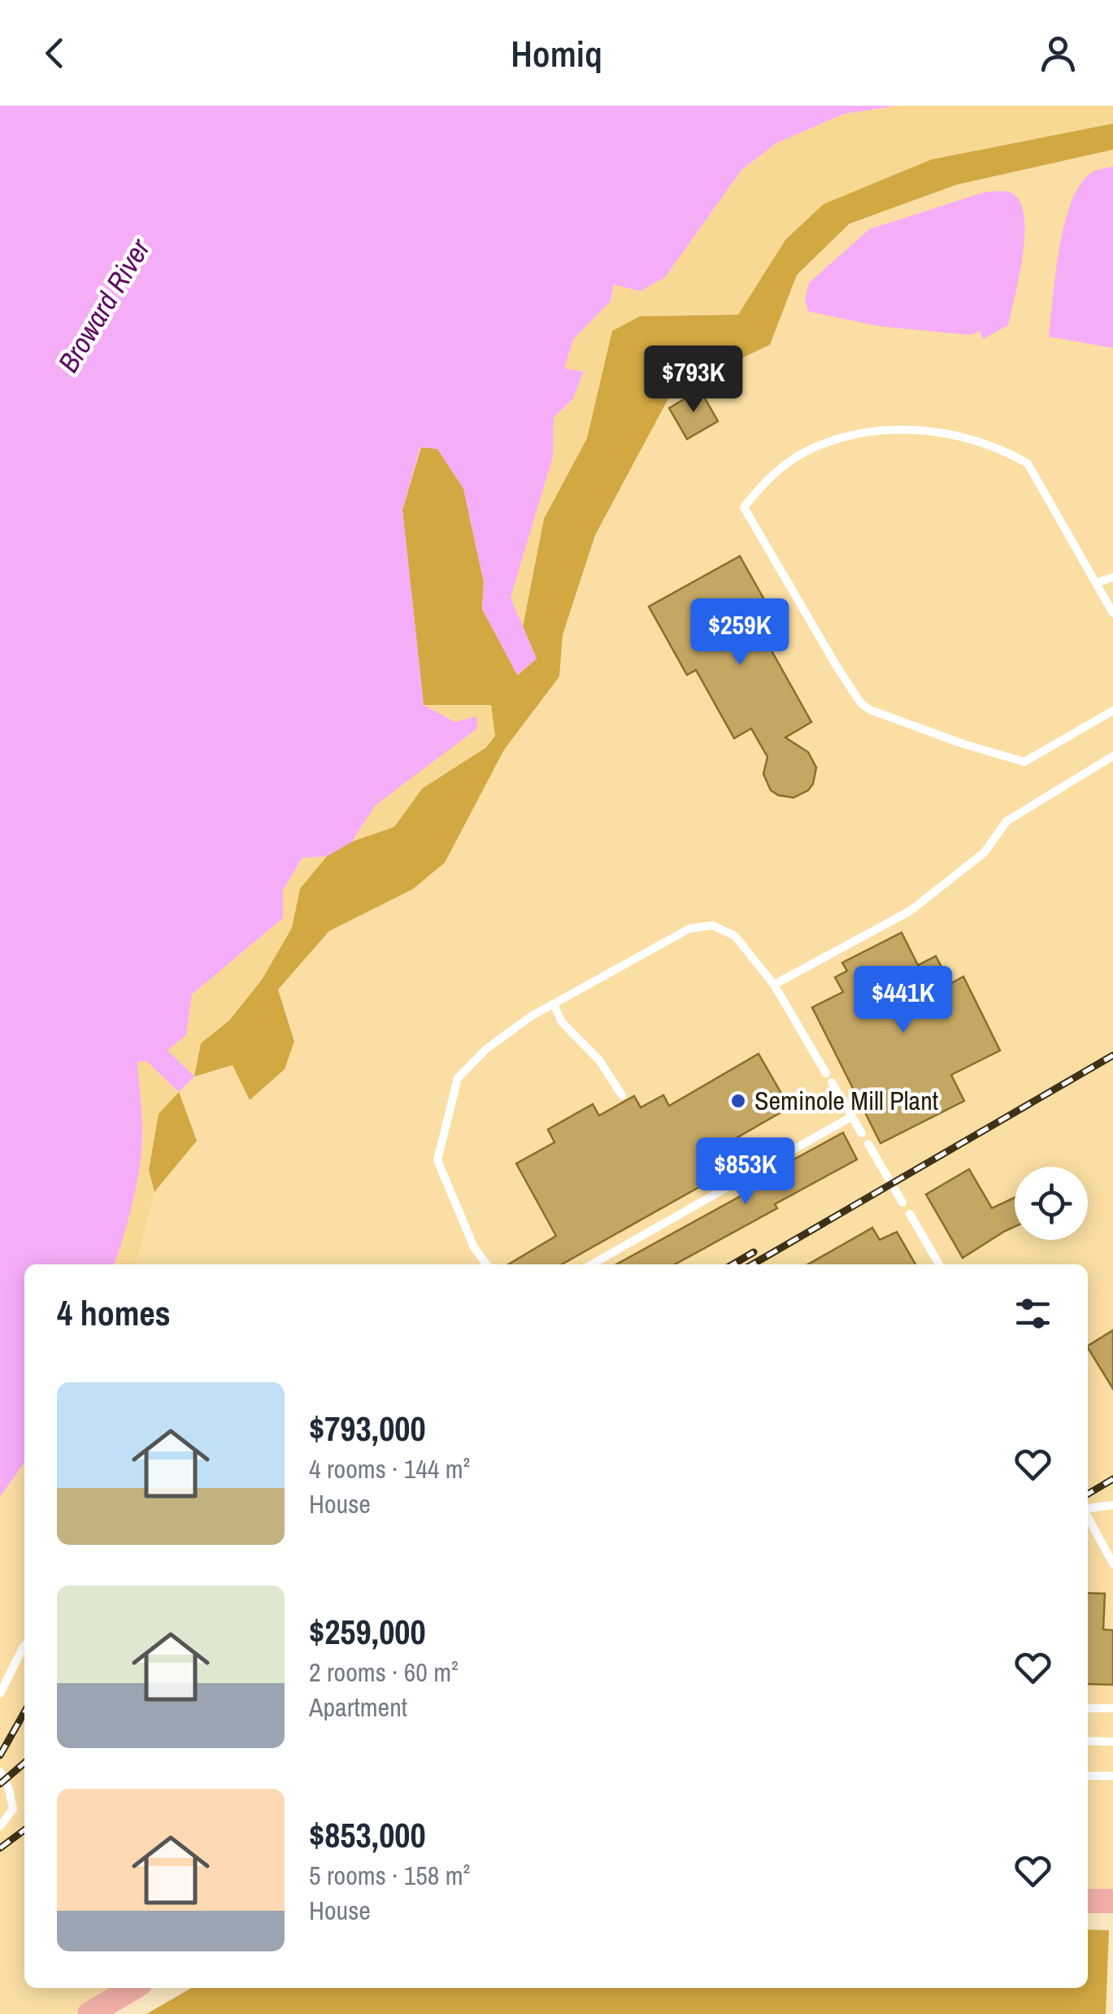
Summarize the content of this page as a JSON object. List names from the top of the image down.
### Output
{
  "water": ["Broward River"],
  "places": ["Seminole Mill Plant"],
  "page": {
    "header": "Homiq",
    "price": [
      "$793K",
      "$259K",
      "$441K",
      "$853K"
    ],
    "heading": "4 homes",
    "list": [
      {
        "name": "$793,000",
        "note": "4 rooms · 144 m² · House"
      },
      {
        "name": "$259,000",
        "note": "2 rooms · 60 m² · Apartment"
      },
      {
        "name": "$853,000",
        "note": "5 rooms · 158 m² · House"
      }
    ]
  }
}
